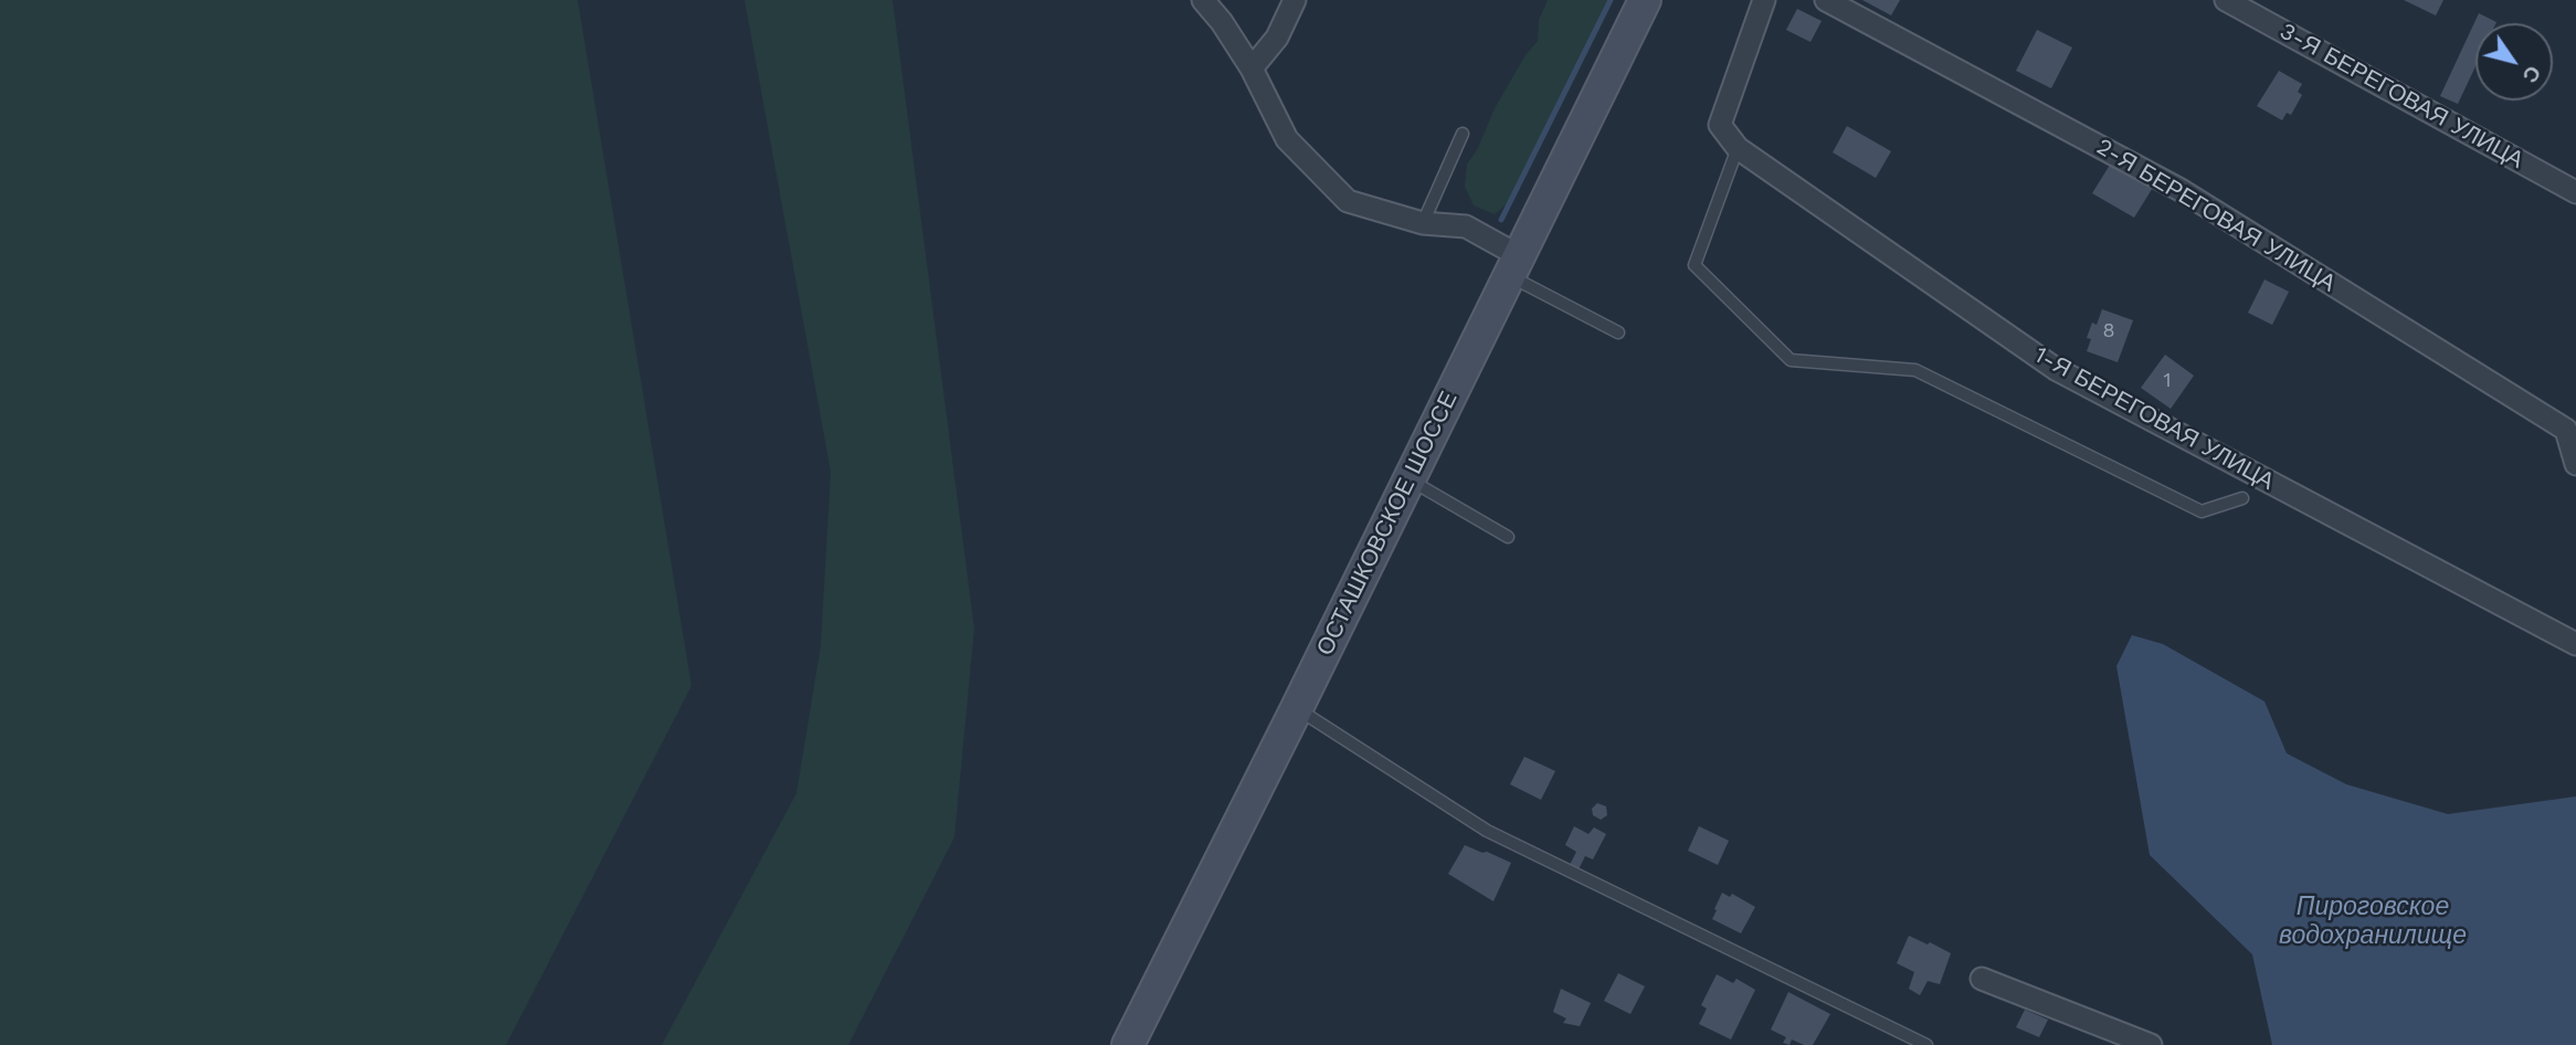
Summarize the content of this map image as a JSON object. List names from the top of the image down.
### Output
{
  "streets": {
    "main road": ["ОСТАШКОВСКОЕ ШОССЕ"],
    "street": ["3-Я БЕРЕГОВАЯ УЛИЦА", "2-Я БЕРЕГОВАЯ УЛИЦА", "1-Я БЕРЕГОВАЯ УЛИЦА"]
  },
  "water": ["Пироговское водохранилище"],
  "house_numbers": ["8", "1"],
  "north": "bottom right"
}
